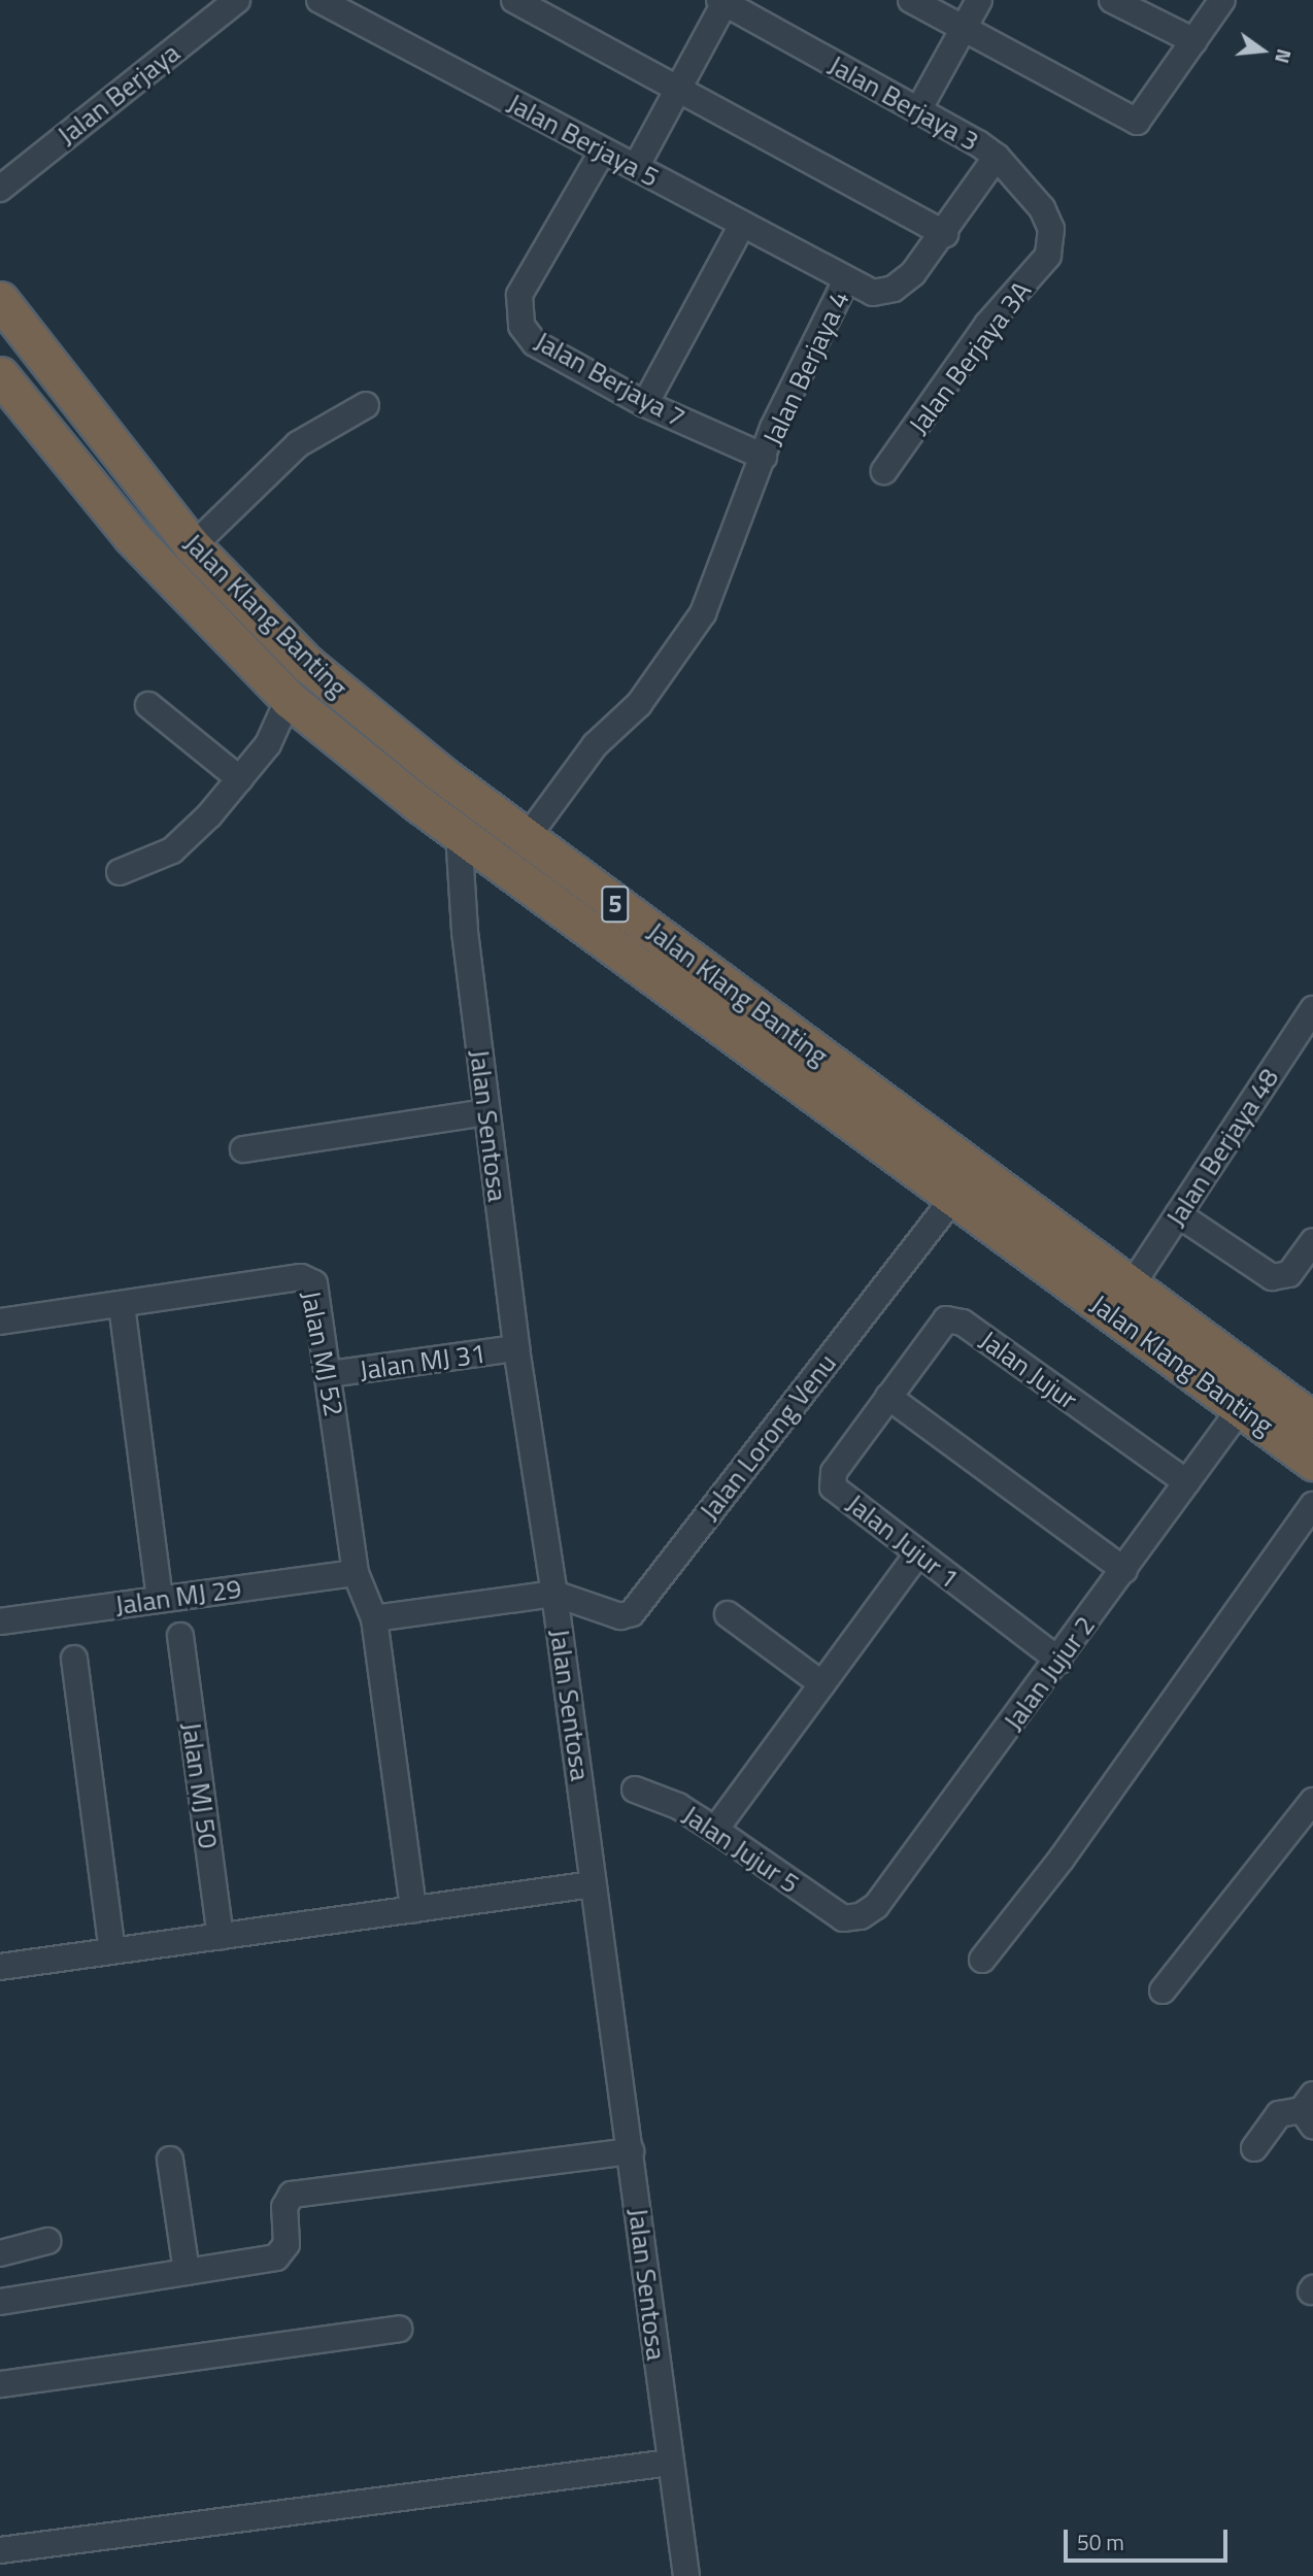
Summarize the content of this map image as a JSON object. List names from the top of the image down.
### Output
{
  "streets": {
    "highway": ["Jalan Klang Banting", "5"],
    "street": [
      "Jalan Berjaya",
      "Jalan Berjaya 3",
      "Jalan Berjaya 5",
      "Jalan Berjaya 3A",
      "Jalan Berjaya 4",
      "Jalan Berjaya 7",
      "Jalan Sentosa",
      "Jalan Berjaya 48",
      "Jalan MJ 52",
      "Jalan MJ 31",
      "Jalan Jujur",
      "Jalan Lorong Venu",
      "Jalan Jujur 1",
      "Jalan MJ 29",
      "Jalan Jujur 2",
      "Jalan MJ 50",
      "Jalan Jujur 5"
    ]
  },
  "crossings": [
    ["Jalan Berjaya 3", "Jalan Berjaya 3A"],
    ["Jalan Berjaya 3", "Jalan Berjaya 4"],
    ["Jalan Berjaya 5", "Jalan Berjaya 4"],
    ["Jalan Berjaya 5", "Jalan Berjaya 7"],
    ["Jalan Berjaya 4", "Jalan Berjaya 7"],
    ["Jalan Berjaya 4", "Jalan Klang Banting"],
    ["Jalan Klang Banting", "Jalan Sentosa"],
    ["Jalan Klang Banting", "Jalan Berjaya 48"],
    ["Jalan Klang Banting", "Jalan Lorong Venu"],
    ["Jalan Klang Banting", "Jalan Jujur 2"],
    ["Jalan Sentosa", "Jalan MJ 31"],
    ["Jalan Sentosa", "Jalan Lorong Venu"],
    ["Jalan MJ 52", "Jalan MJ 31"],
    ["Jalan MJ 52", "Jalan MJ 29"],
    ["Jalan Jujur", "Jalan Jujur 1"],
    ["Jalan Jujur", "Jalan Jujur 2"],
    ["Jalan Jujur 1", "Jalan Jujur 2"],
    ["Jalan Jujur 2", "Jalan Jujur 5"]
  ],
  "scale_bar": "50 m",
  "north": "right"
}
